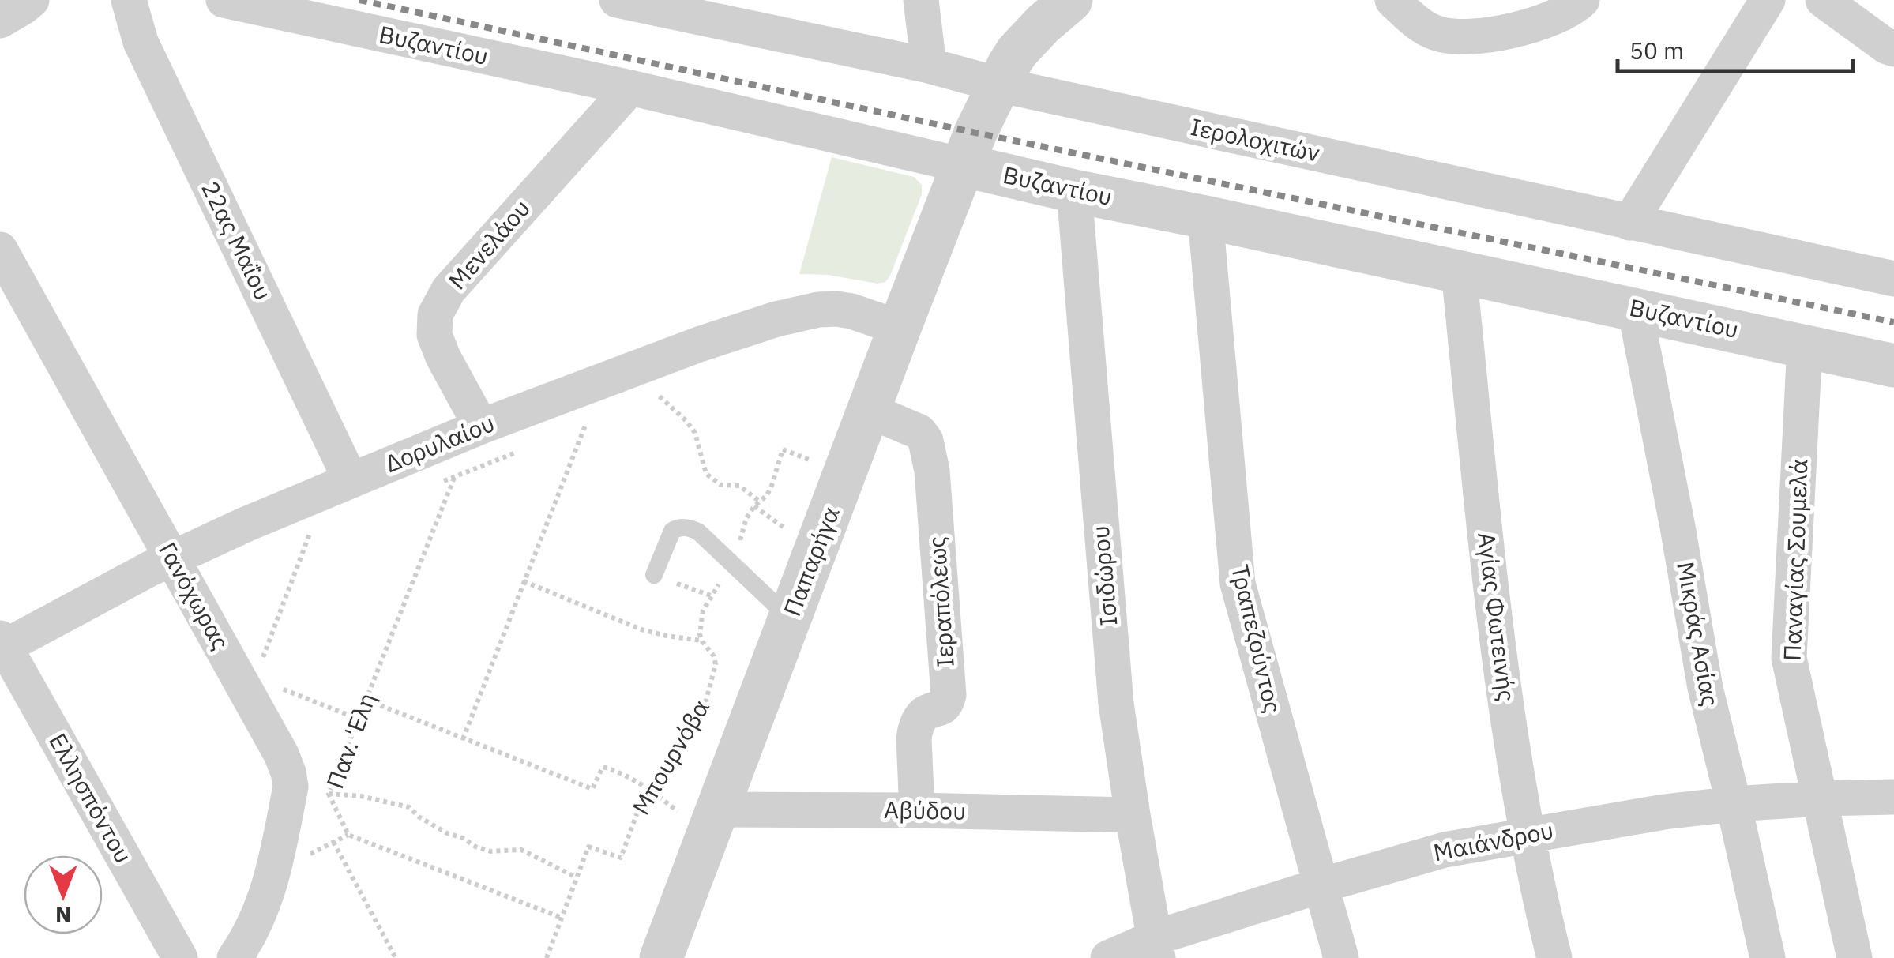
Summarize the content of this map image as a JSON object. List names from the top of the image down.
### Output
{
  "streets": {
    "street": [
      "Βυζαντίου",
      "Ιερολοχιτών",
      "22ας Μαΐου",
      "Μενελάου",
      "Δορυλαίου",
      "Παναγίας Σουμελά",
      "Παπαρήγα",
      "Ισιδώρου",
      "Γανόχωρας",
      "Ιεραπόλεως",
      "Αγίας Φωτεινής",
      "Μικράς Ασίας",
      "Τραπεζούντος",
      "Ελλησπόντου",
      "Αβύδου",
      "Μαιάνδρου"
    ],
    "path": ["Παν. 'Ελη", "Μπουρνόβα"]
  },
  "crossings": [
    ["Βυζαντίου", "Μενελάου"],
    ["Βυζαντίου", "Παναγίας Σουμελά"],
    ["Βυζαντίου", "Παπαρήγα"],
    ["Βυζαντίου", "Ισιδώρου"],
    ["Βυζαντίου", "Αγίας Φωτεινής"],
    ["Βυζαντίου", "Μικράς Ασίας"],
    ["Βυζαντίου", "Τραπεζούντος"],
    ["Ιερολοχιτών", "Παπαρήγα"],
    ["22ας Μαΐου", "Δορυλαίου"],
    ["Μενελάου", "Δορυλαίου"],
    ["Δορυλαίου", "Παπαρήγα"],
    ["Δορυλαίου", "Γανόχωρας"],
    ["Δορυλαίου", "Ελλησπόντου"],
    ["Παναγίας Σουμελά", "Μαιάνδρου"],
    ["Παπαρήγα", "Ιεραπόλεως"],
    ["Παπαρήγα", "Αβύδου"],
    ["Ισιδώρου", "Αβύδου"],
    ["Ισιδώρου", "Μαιάνδρου"],
    ["Ιεραπόλεως", "Αβύδου"],
    ["Αγίας Φωτεινής", "Μαιάνδρου"],
    ["Μικράς Ασίας", "Μαιάνδρου"],
    ["Τραπεζούντος", "Μαιάνδρου"],
    ["Παν. 'Ελη", "Μπουρνόβα"]
  ],
  "scale_bar": "50 m",
  "north": "bottom"
}
